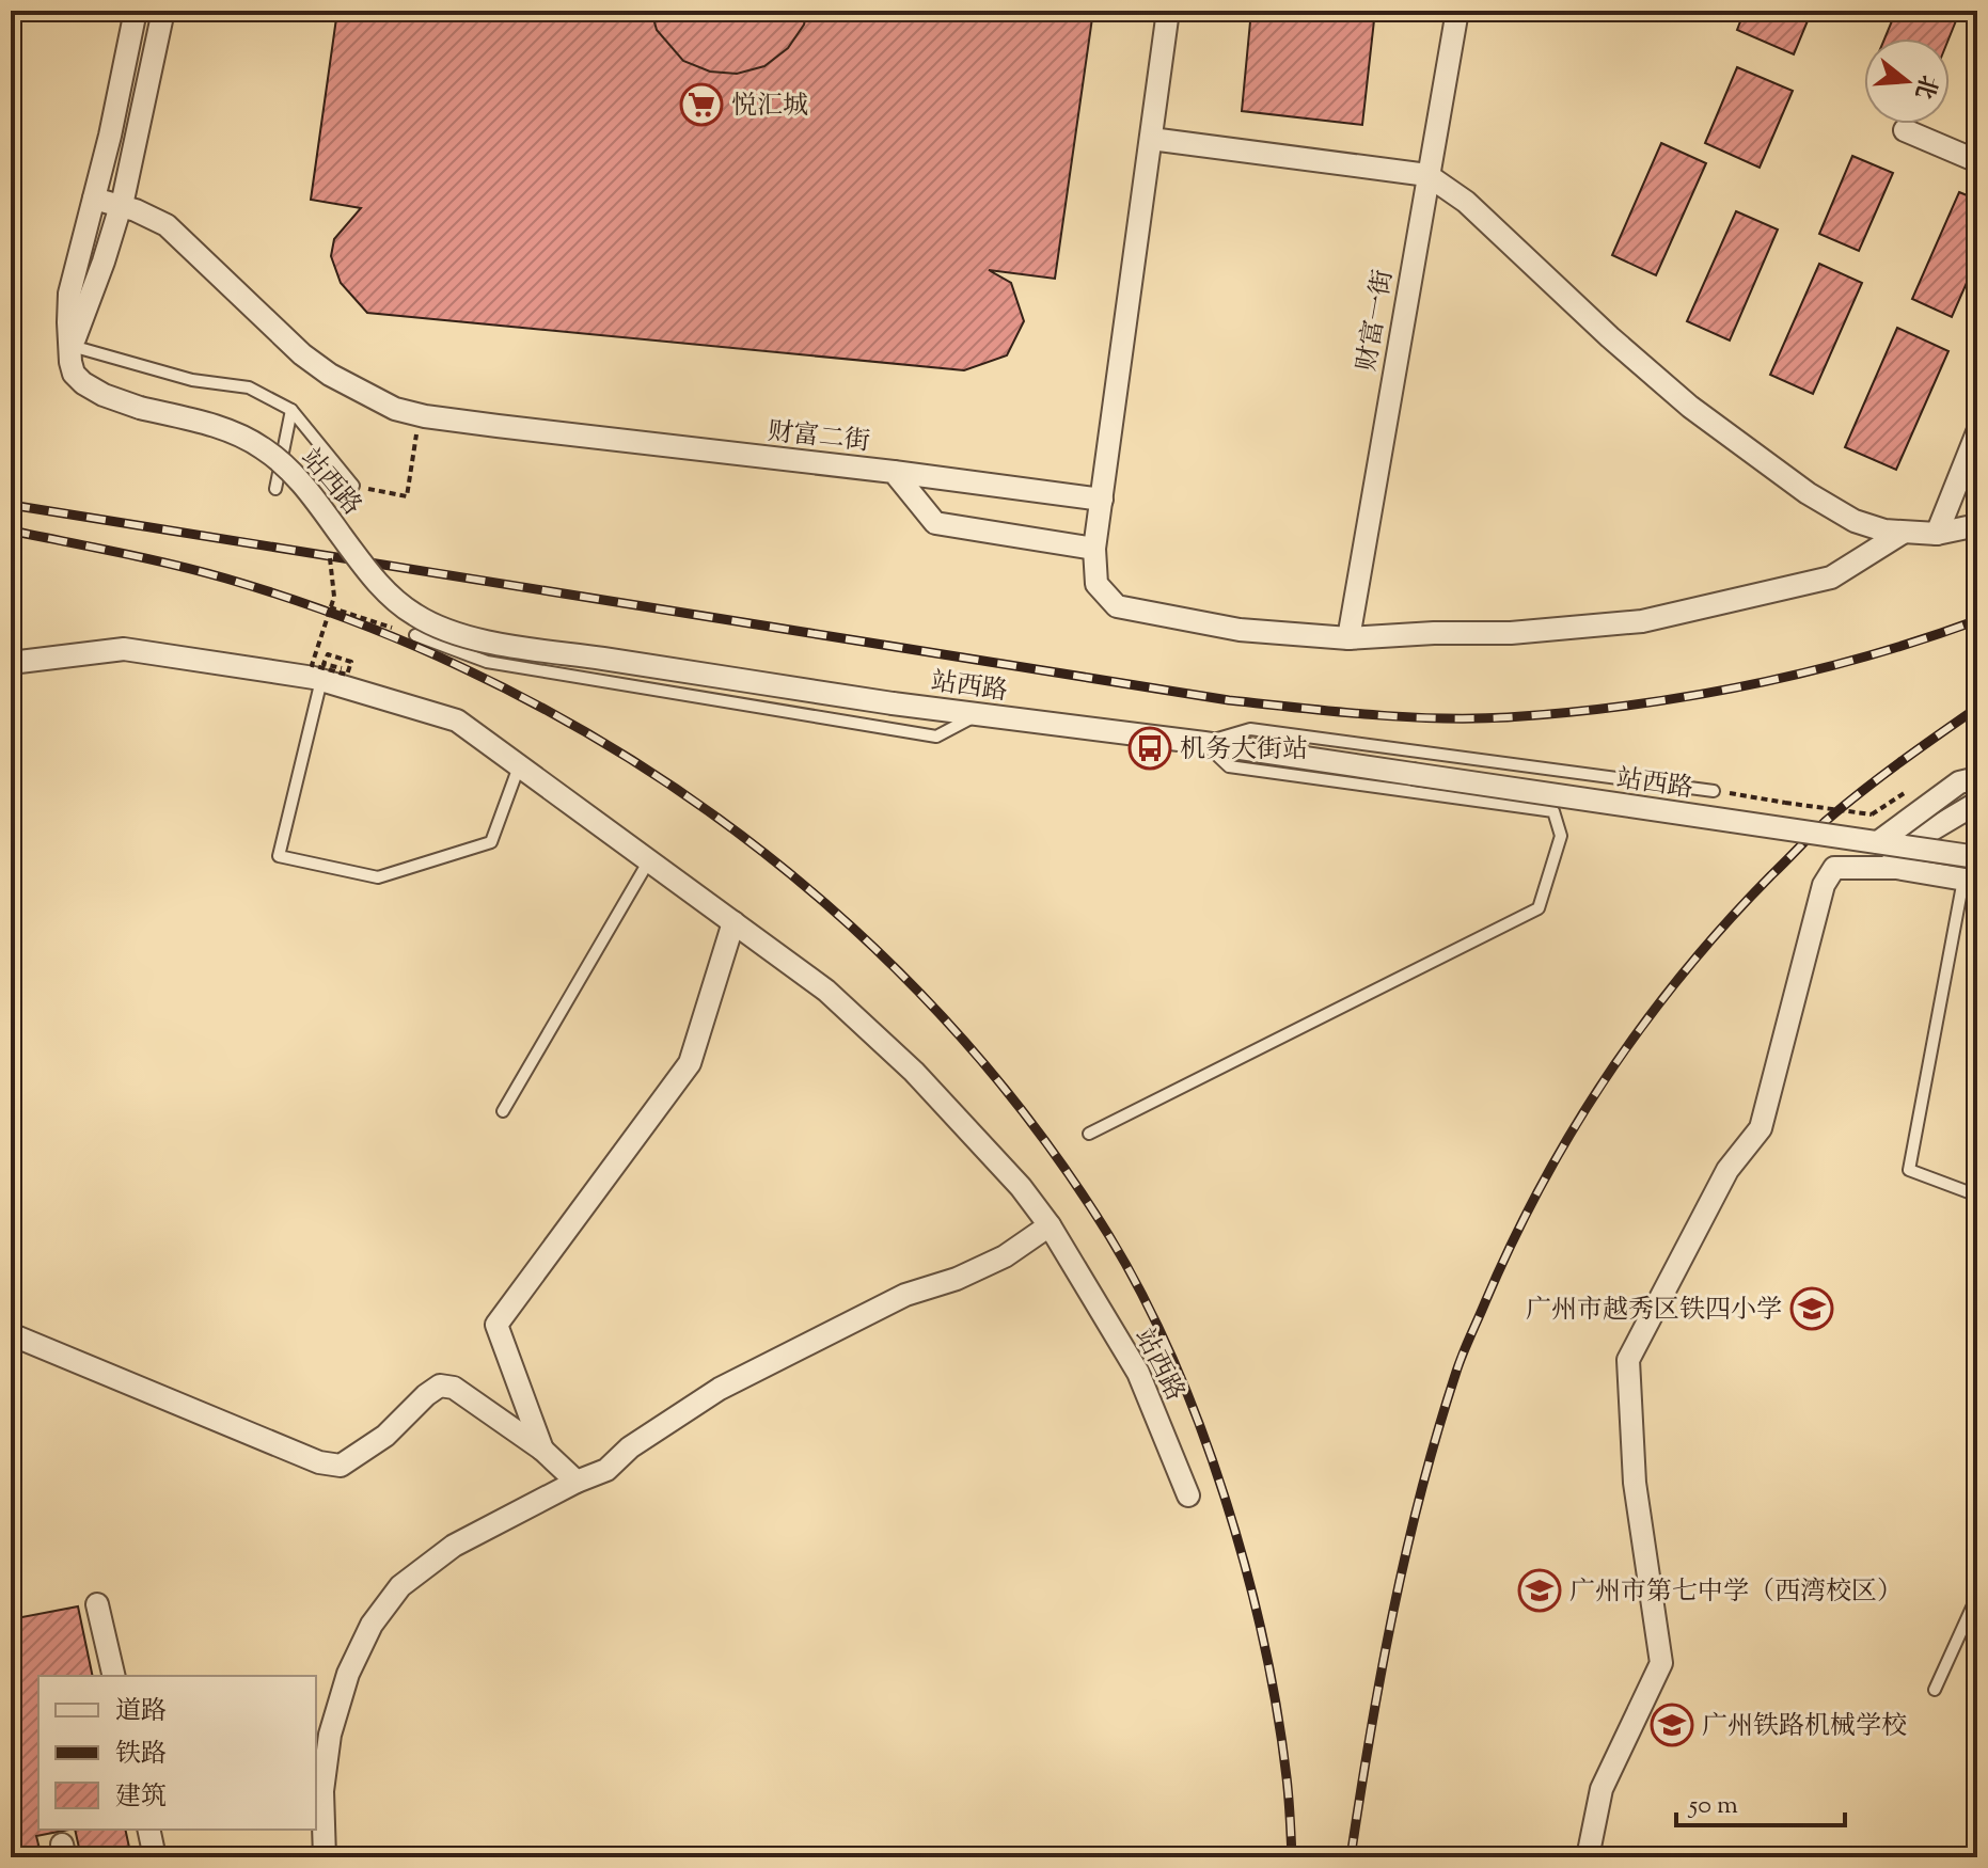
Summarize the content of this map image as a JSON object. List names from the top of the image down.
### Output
{
  "streets": {
    "street": ["财富一街", "财富二街", "站西路"]
  },
  "crossings": [
    ["财富二街", "站西路"]
  ],
  "places": {
    "supermarket": ["悦汇城"],
    "bus stop": ["机务大街站"],
    "school or university": ["广州市越秀区铁四小学", "广州市第七中学（西湾校区）", "广州铁路机械学校"]
  },
  "legend": ["道路", "铁路", "建筑"],
  "scale_bar": "50 m",
  "north": "right"
}
